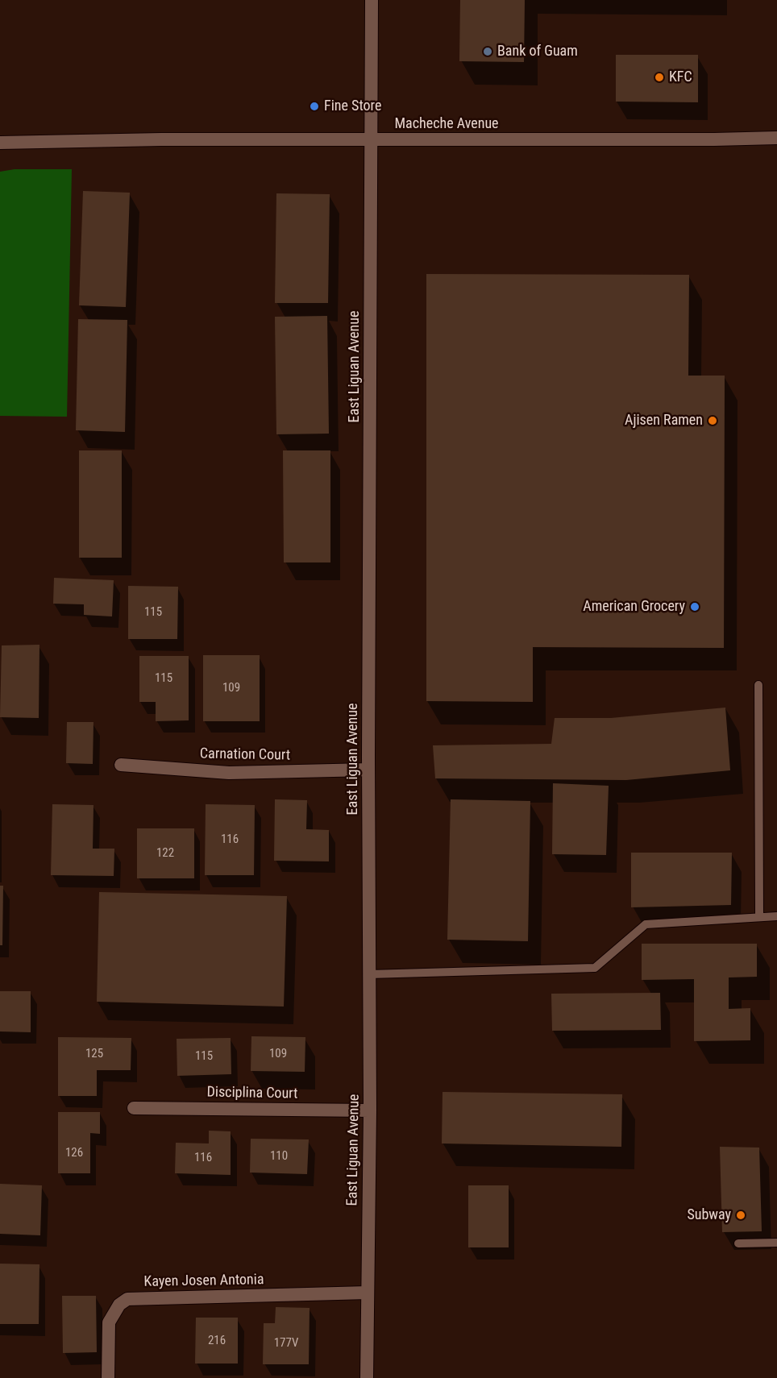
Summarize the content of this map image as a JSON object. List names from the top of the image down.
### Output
{
  "streets": {
    "street": [
      "Macheche Avenue",
      "East Liguan Avenue",
      "Carnation Court",
      "Disciplina Court",
      "Kayen Josen Antonia"
    ]
  },
  "crossings": [
    ["Macheche Avenue", "East Liguan Avenue"],
    ["East Liguan Avenue", "Carnation Court"],
    ["East Liguan Avenue", "Disciplina Court"],
    ["East Liguan Avenue", "Kayen Josen Antonia"]
  ],
  "places": [
    "Bank of Guam",
    "KFC",
    "Fine Store",
    "Ajisen Ramen",
    "American Grocery",
    "Subway"
  ],
  "house_numbers": [
    "115",
    "115",
    "109",
    "116",
    "122",
    "125",
    "109",
    "115",
    "126",
    "110",
    "116",
    "216",
    "177V"
  ]
}
